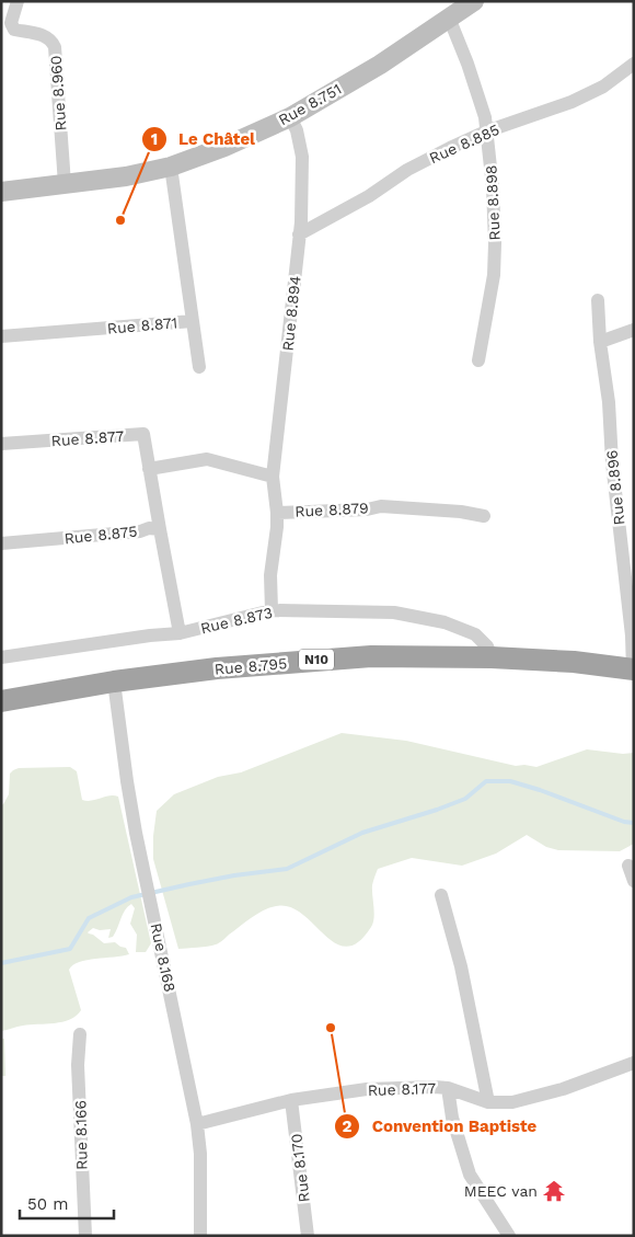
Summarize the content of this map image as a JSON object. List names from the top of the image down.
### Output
{
  "streets": {
    "highway": ["N10", "Rue 8.795"],
    "main road": ["Rue 8.751"],
    "street": [
      "Rue 8.960",
      "Rue 8.885",
      "Rue 8.898",
      "Rue 8.894",
      "Rue 8.871",
      "Rue 8.877",
      "Rue 8.896",
      "Rue 8.879",
      "Rue 8.875",
      "Rue 8.873",
      "Rue 8.168",
      "Rue 8.177",
      "Rue 8.166",
      "Rue 8.170"
    ]
  },
  "crossings": [
    ["Rue 8.960", "Rue 8.751"],
    ["Rue 8.751", "Rue 8.898"],
    ["Rue 8.751", "Rue 8.894"],
    ["Rue 8.751", "Rue 8.871"],
    ["Rue 8.885", "Rue 8.898"],
    ["Rue 8.885", "Rue 8.894"],
    ["Rue 8.894", "Rue 8.879"],
    ["Rue 8.877", "Rue 8.875"],
    ["Rue 8.896", "Rue 8.795"],
    ["Rue 8.879", "Rue 8.873"],
    ["Rue 8.875", "Rue 8.873"],
    ["Rue 8.873", "Rue 8.795"],
    ["Rue 8.795", "Rue 8.168"],
    ["Rue 8.168", "Rue 8.177"],
    ["Rue 8.177", "Rue 8.170"]
  ],
  "places": {
    "other": ["Le Châtel", "Convention Baptiste"],
    "temple": ["MEEC van"]
  },
  "scale_bar": "50 m"
}
